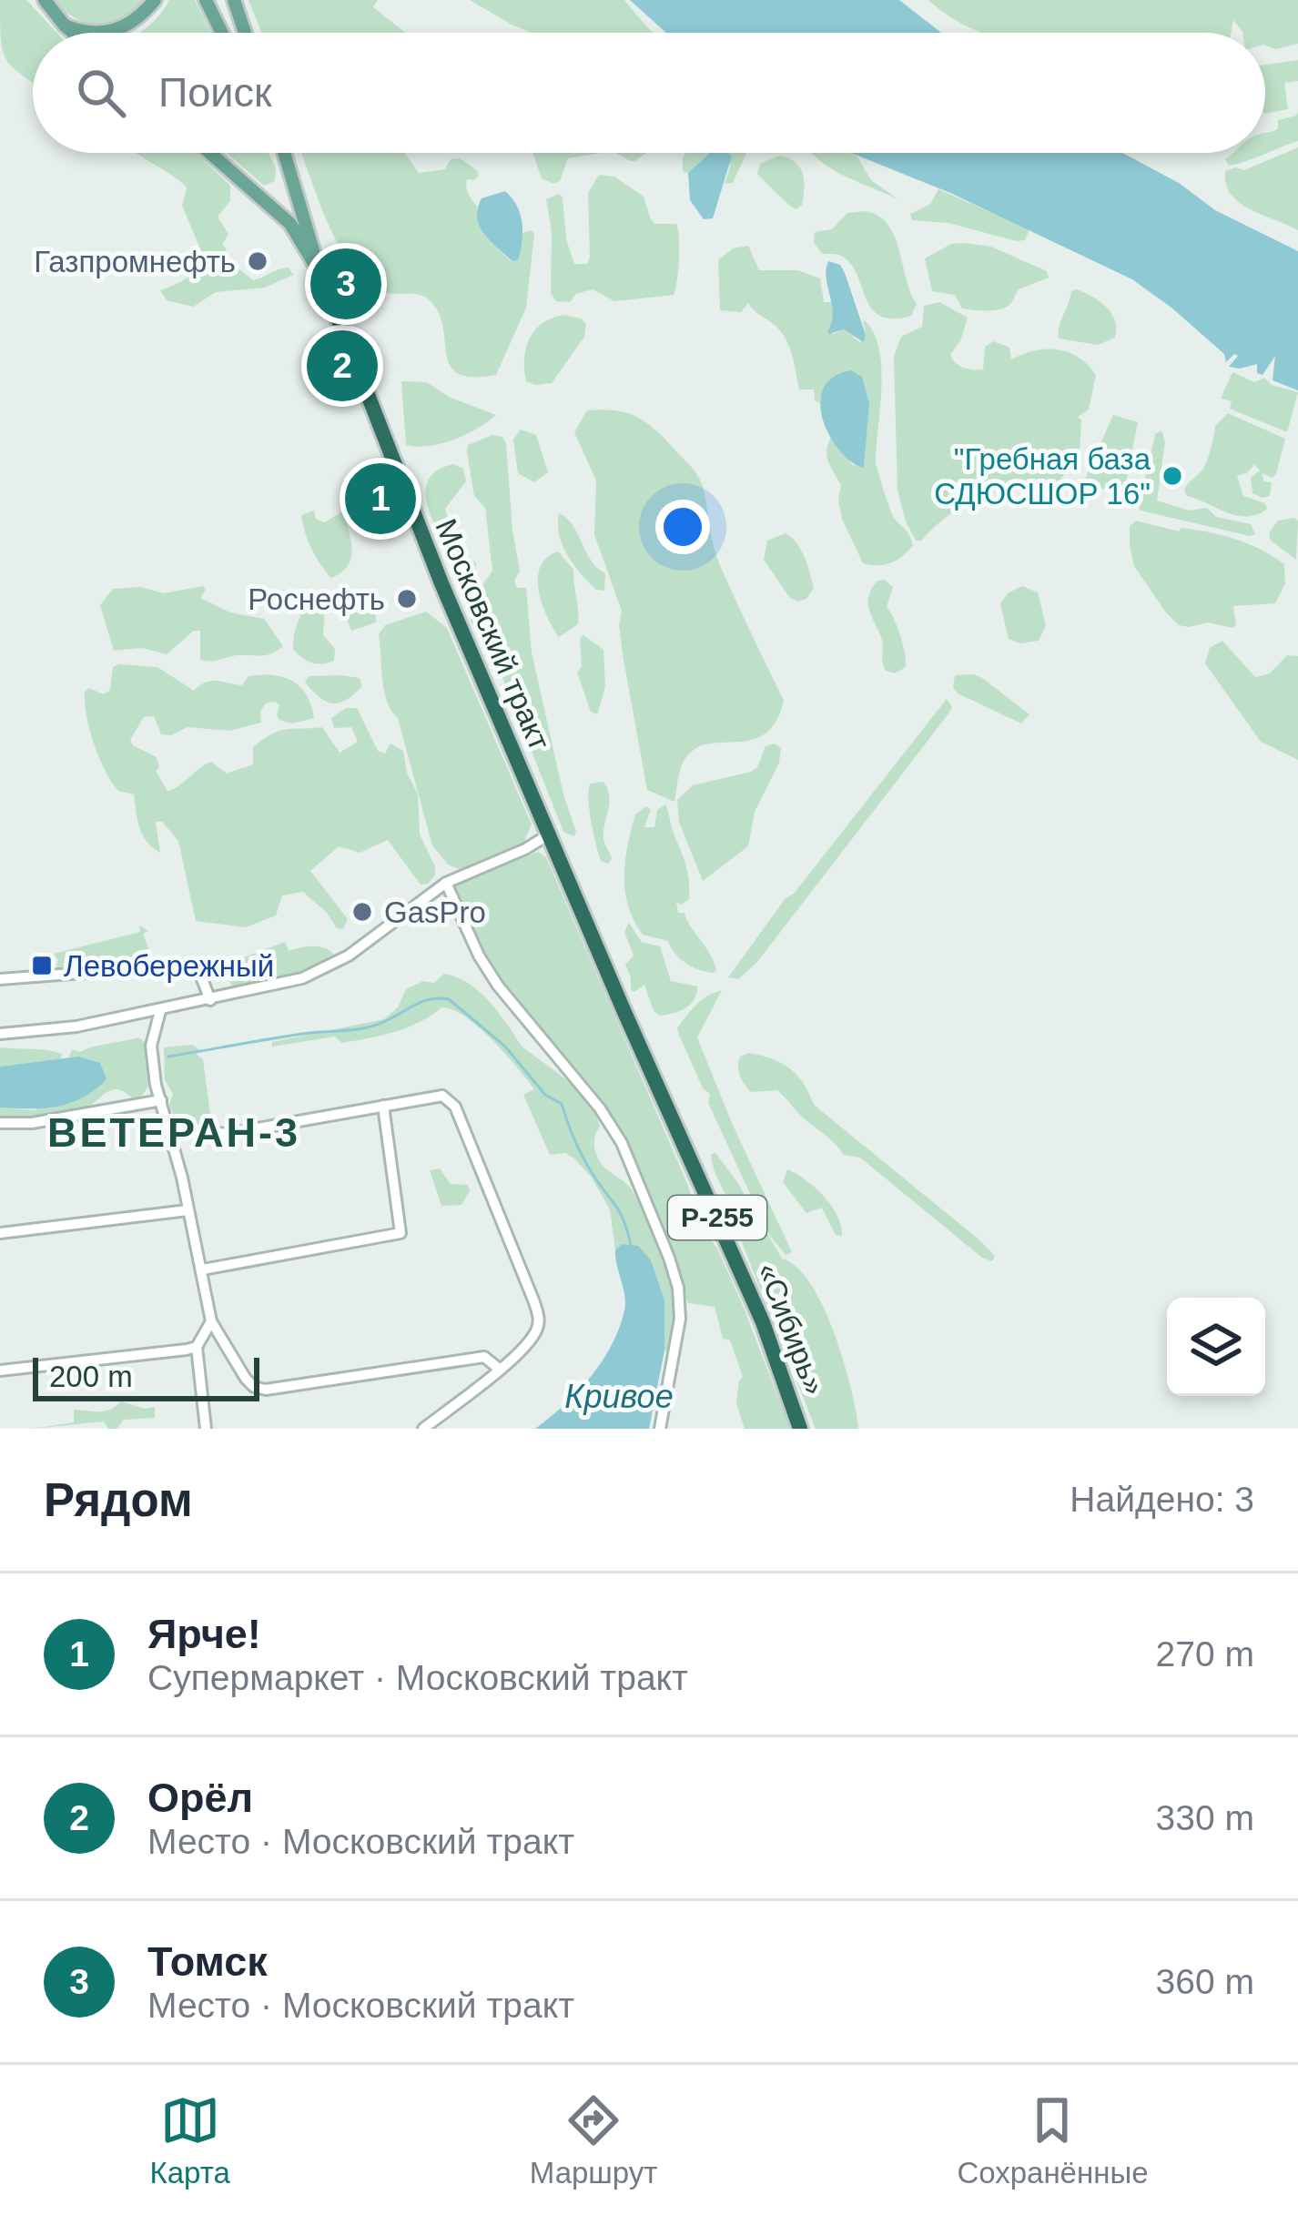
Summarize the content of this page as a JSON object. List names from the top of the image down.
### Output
{
  "streets": {
    "highway": ["Московский тракт", "Р-255", "«Сибирь»"]
  },
  "crossings": [
    ["Московский тракт", "«Сибирь»"]
  ],
  "districts": ["ВЕТЕРАН-3"],
  "water": ["Кривое"],
  "places": {
    "other": [
      "Газпромнефть",
      "\"Гребная база СДЮСШОР 16\"",
      "Роснефть",
      "GasPro"
    ],
    "transit": ["Левобережный"]
  },
  "scale_bar": "200 m",
  "page": {
    "search": "Поиск",
    "pins": ["3", "2", "1"],
    "scale": "200 m",
    "heading": ["Рядом", "Найдено: 3"],
    "list": [
      {
        "mark": "1",
        "name": "Ярче!",
        "note": "Супермаркет · Московский тракт",
        "value": "270 m"
      },
      {
        "mark": "2",
        "name": "Орёл",
        "note": "Место · Московский тракт",
        "value": "330 m"
      },
      {
        "mark": "3",
        "name": "Томск",
        "note": "Место · Московский тракт",
        "value": "360 m"
      }
    ],
    "nav": ["Карта", "Маршрут", "Сохранённые"]
  }
}
